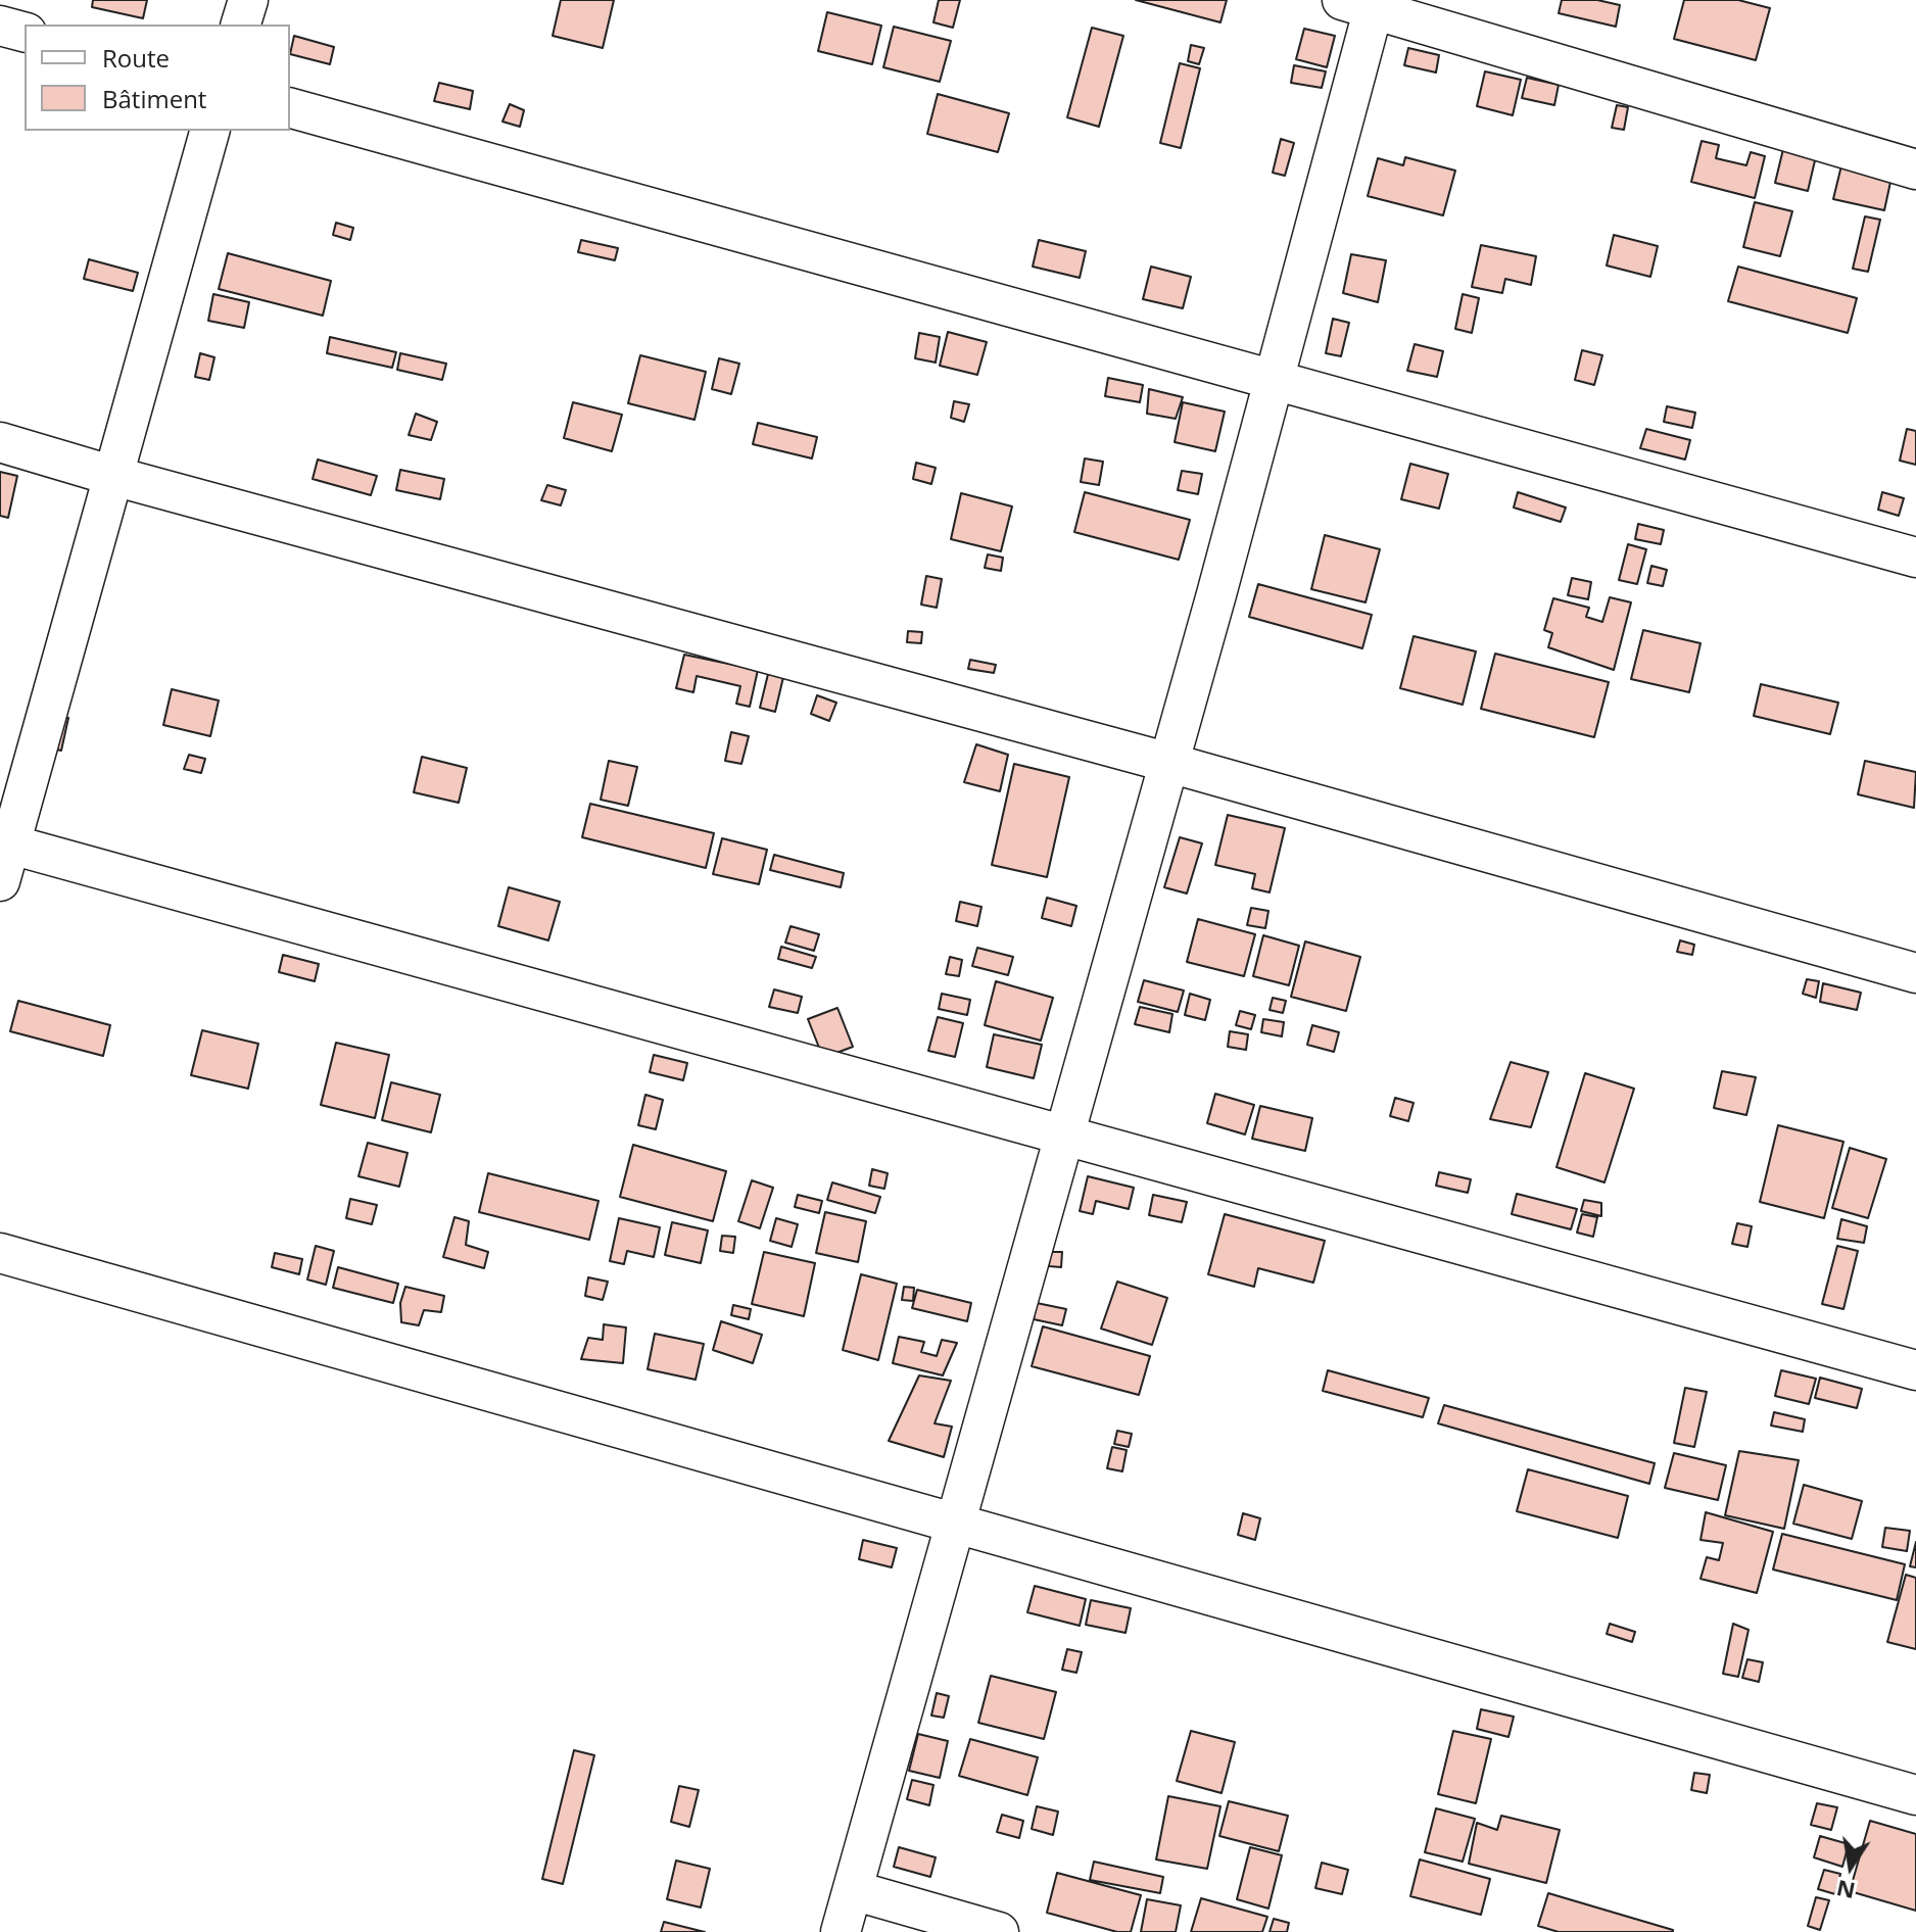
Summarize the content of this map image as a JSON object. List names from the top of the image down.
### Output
{
  "legend": ["Route", "Bâtiment"],
  "north": "bottom"
}
